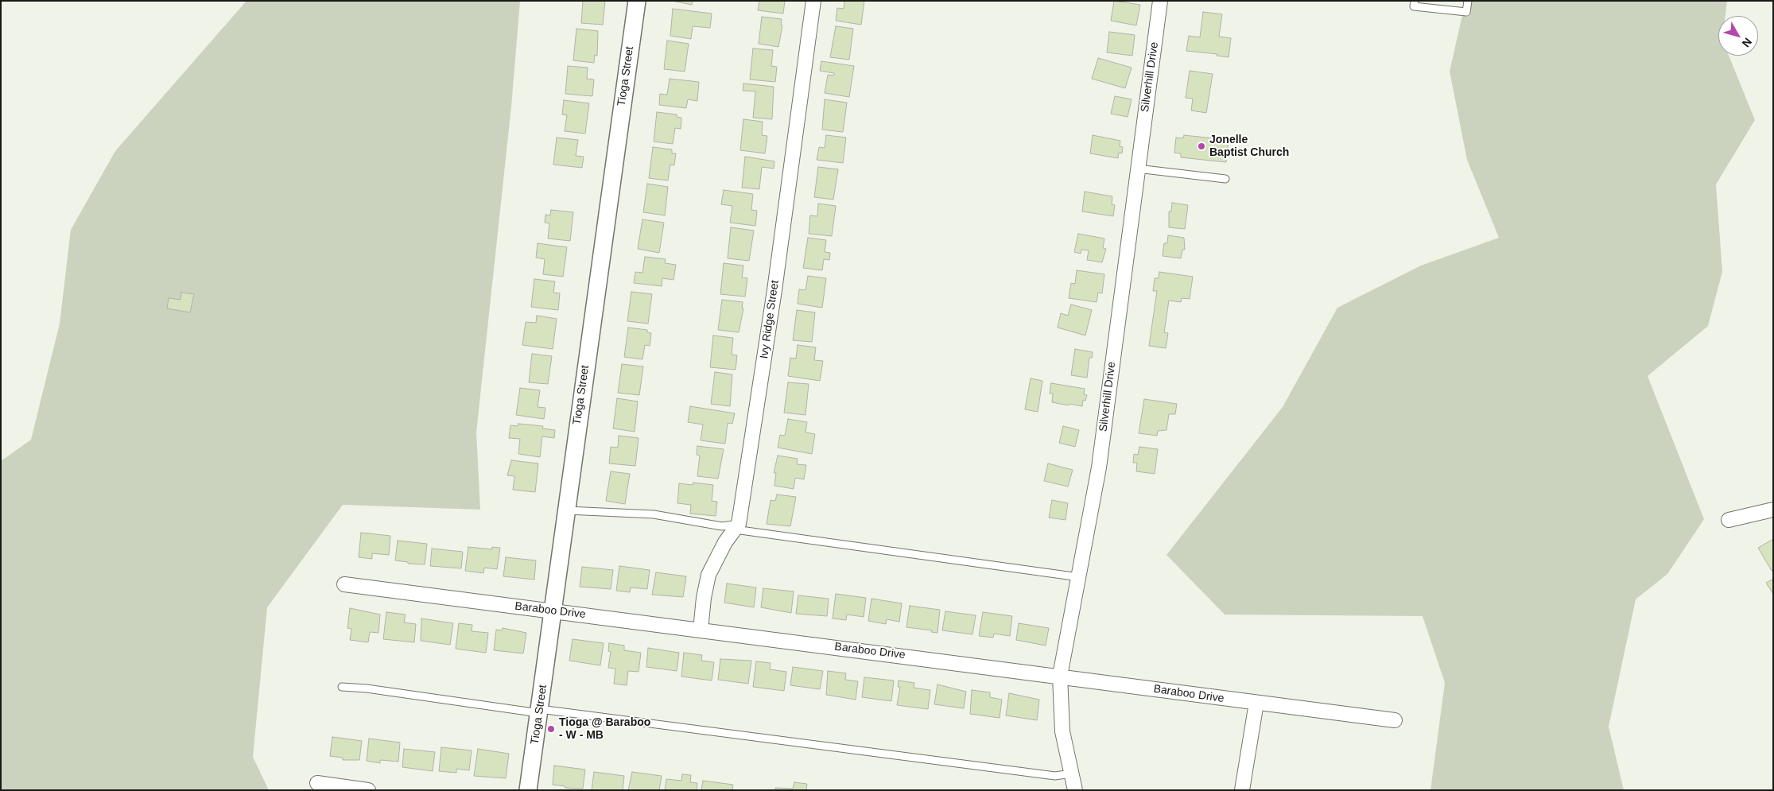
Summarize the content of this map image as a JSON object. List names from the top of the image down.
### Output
{
  "streets": {
    "street": [
      "Tioga Street",
      "Silverhill Drive",
      "Ivy Ridge Street",
      "Baraboo Drive"
    ]
  },
  "crossings": [
    ["Tioga Street", "Baraboo Drive"],
    ["Silverhill Drive", "Baraboo Drive"],
    ["Ivy Ridge Street", "Baraboo Drive"]
  ],
  "places": ["Jonelle Baptist Church", "Tioga @ Baraboo - W - MB"],
  "north": "bottom right"
}
